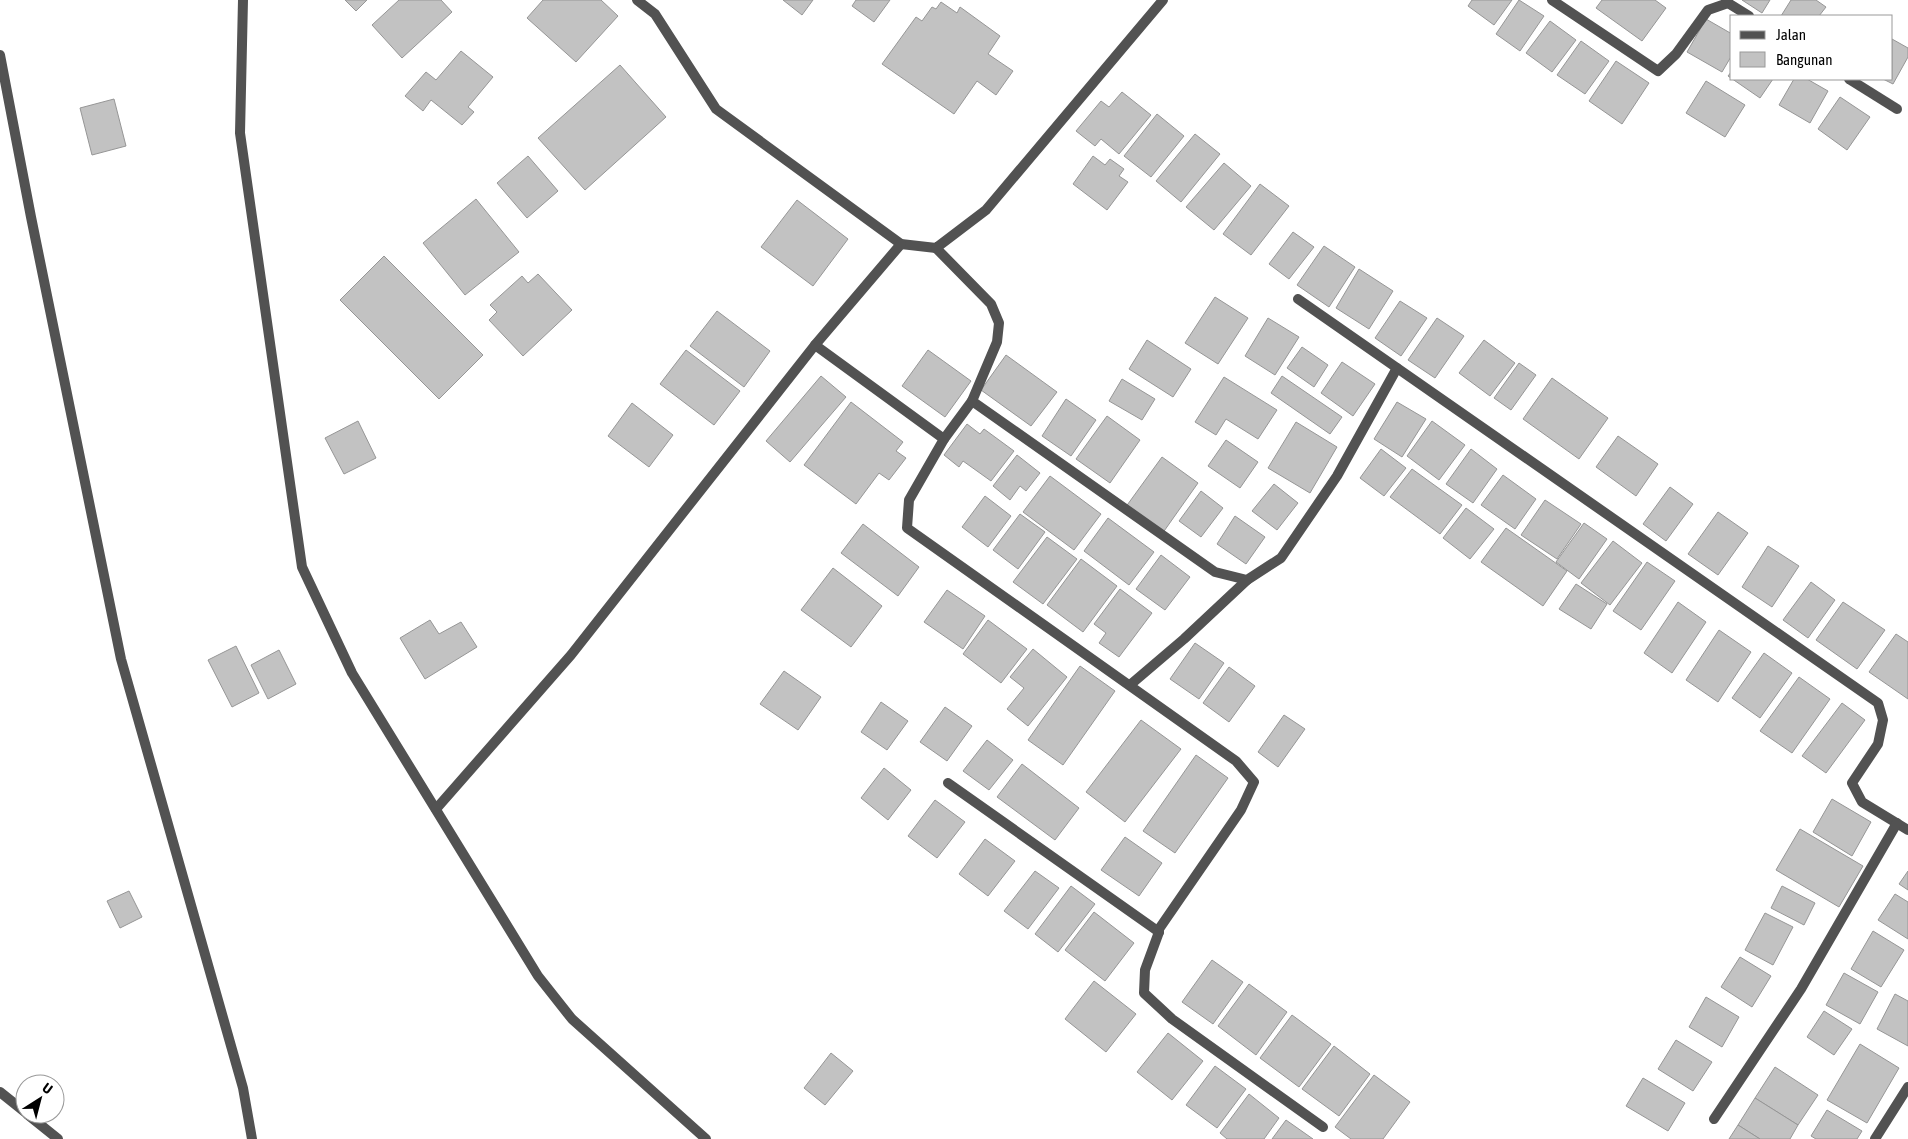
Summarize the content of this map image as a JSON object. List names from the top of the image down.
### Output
{
  "legend": ["Jalan", "Bangunan"],
  "north": "top right"
}
